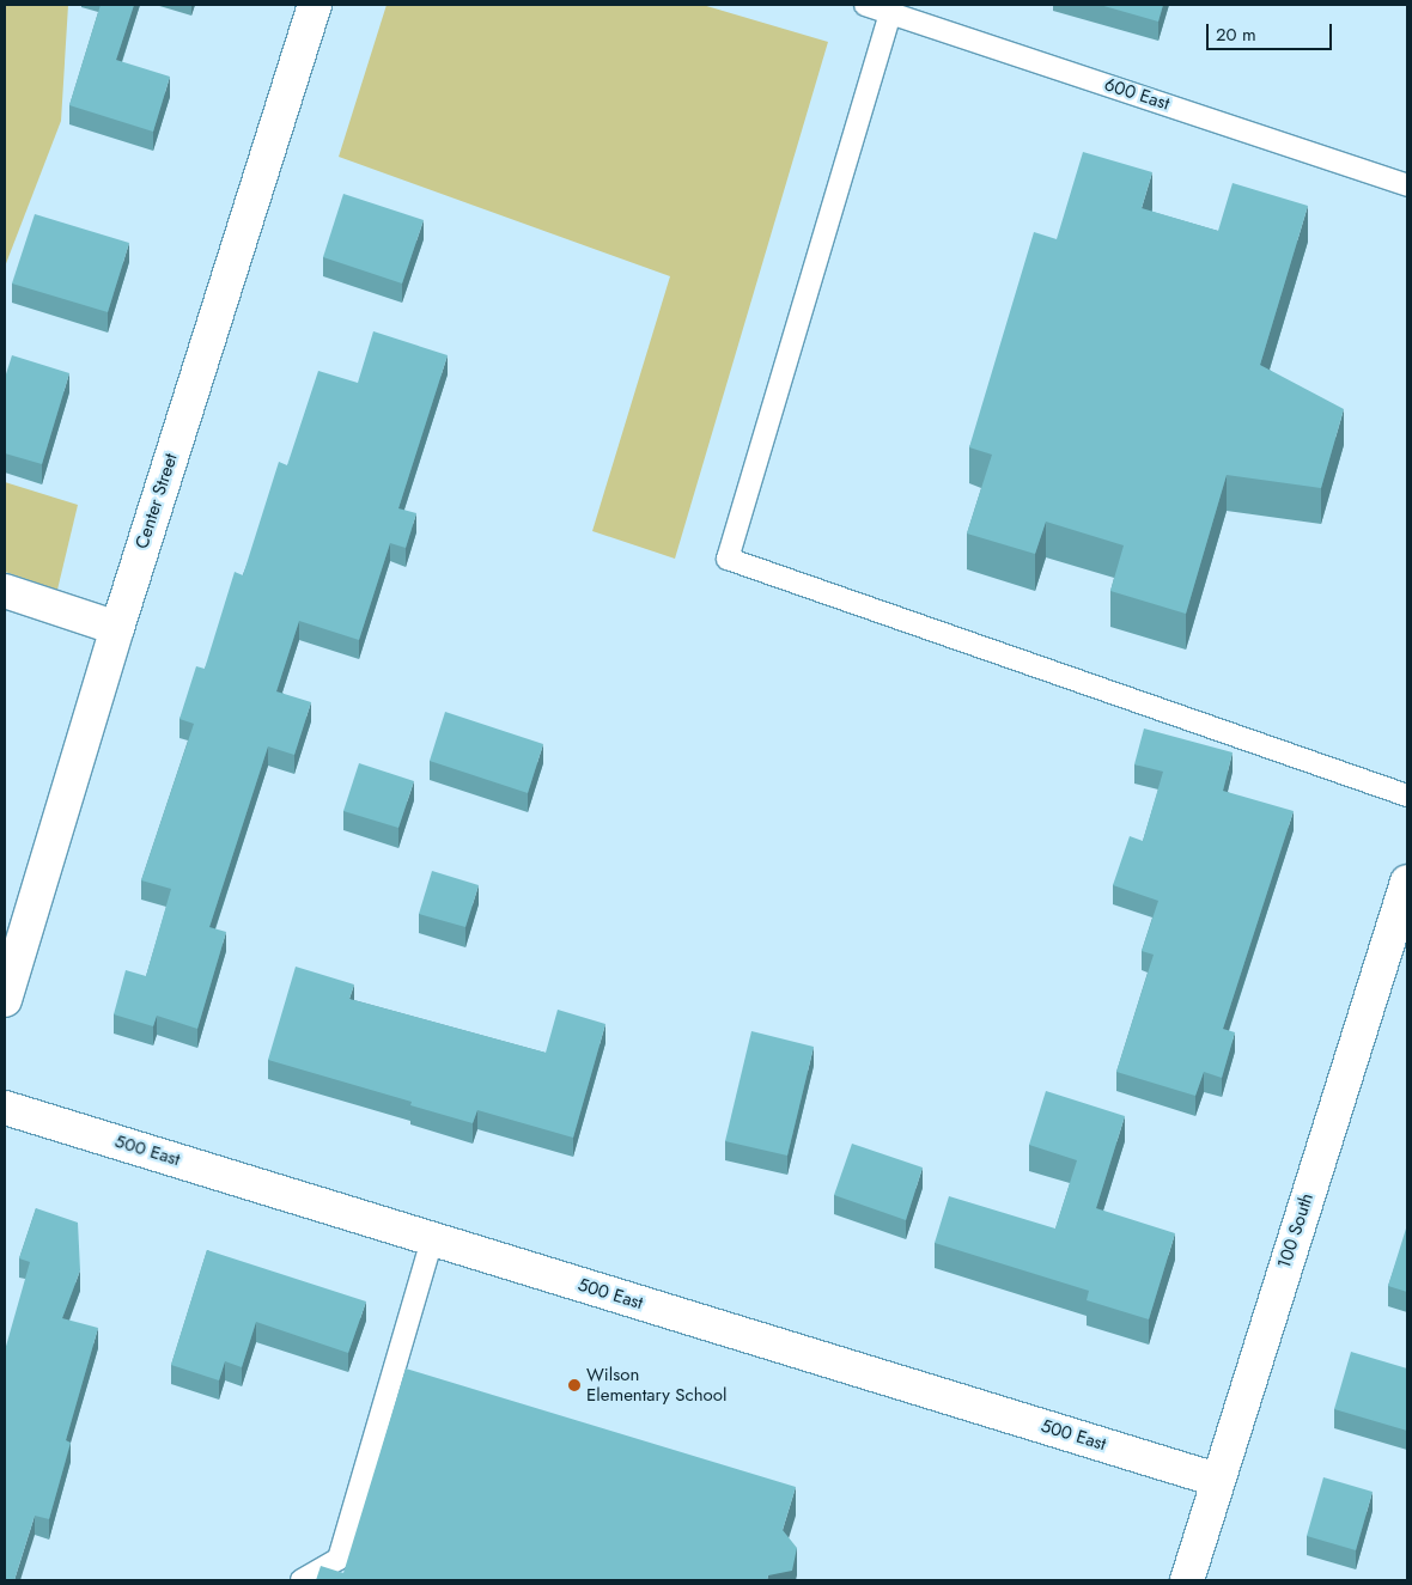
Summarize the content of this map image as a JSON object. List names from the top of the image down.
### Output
{
  "streets": {
    "street": ["Center Street", "500 East", "100 South"],
    "lane": ["600 East"]
  },
  "crossings": [
    ["500 East", "100 South"]
  ],
  "places": ["Wilson Elementary School"],
  "scale_bar": "20 m"
}
